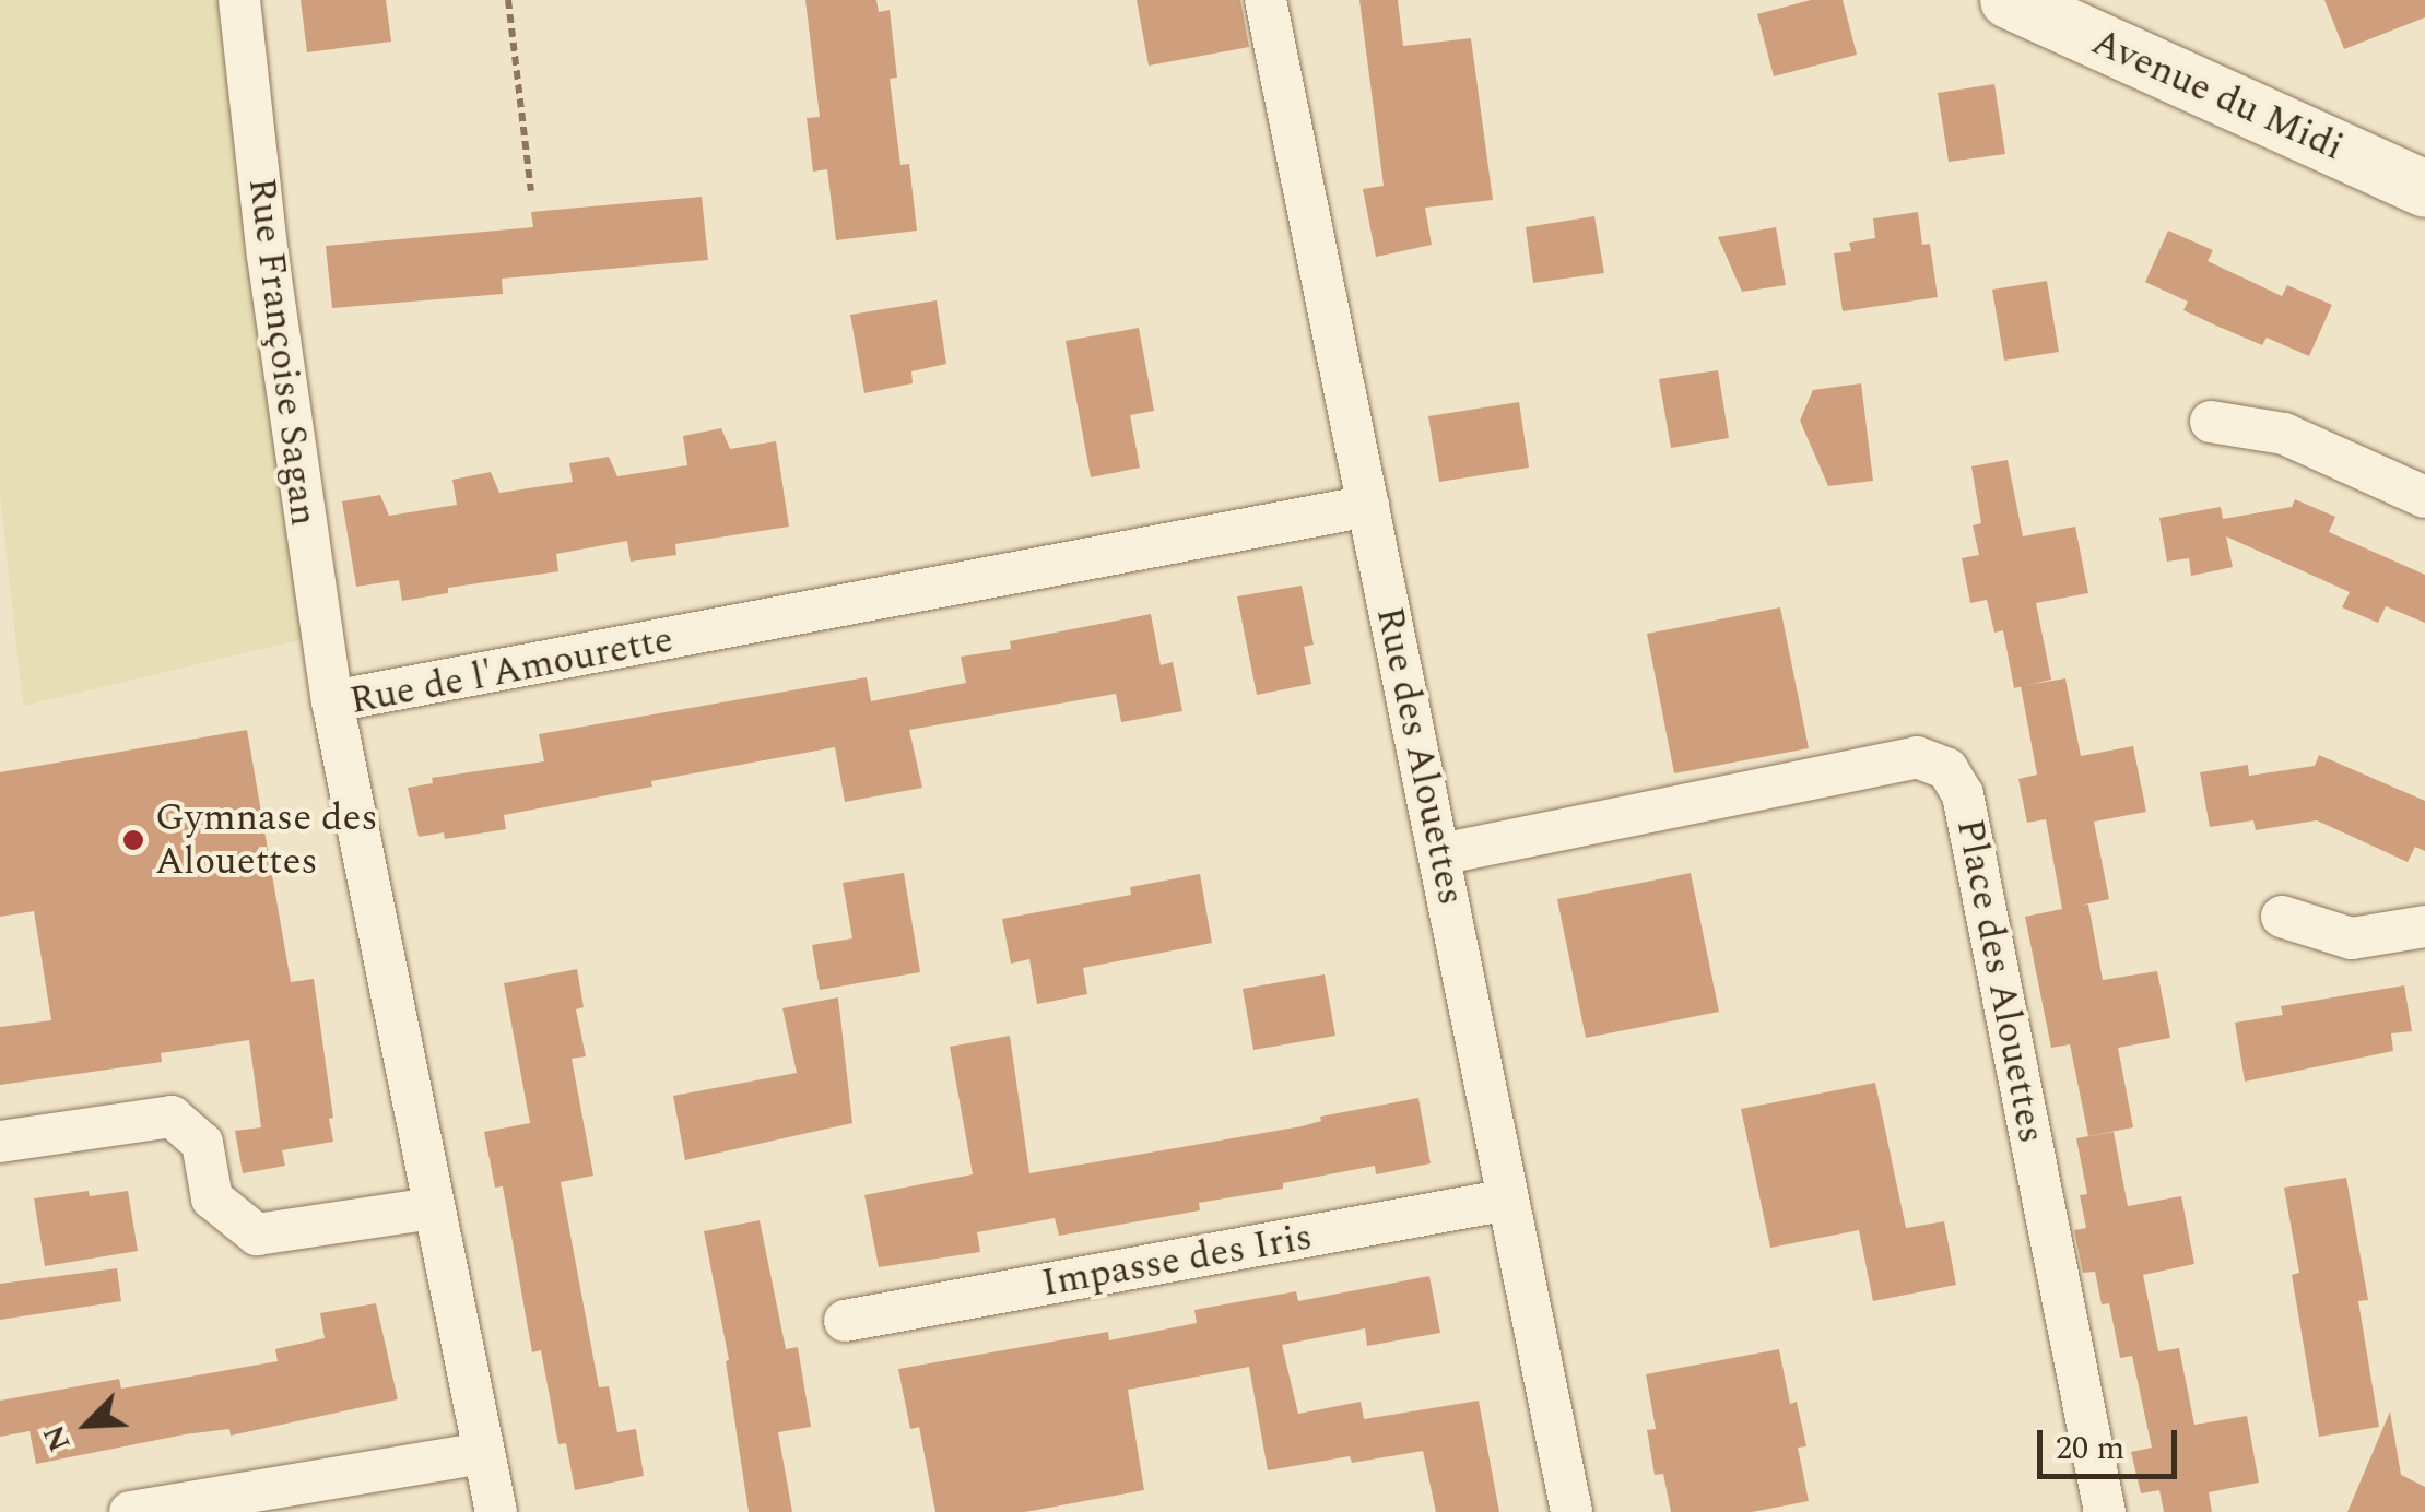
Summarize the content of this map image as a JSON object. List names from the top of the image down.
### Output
{
  "streets": {
    "street": [
      "Avenue du Midi",
      "Rue Françoise Sagan",
      "Rue de l'Amourette",
      "Rue des Alouettes",
      "Place des Alouettes",
      "Impasse des Iris"
    ]
  },
  "crossings": [
    ["Rue Françoise Sagan", "Rue de l'Amourette"],
    ["Rue de l'Amourette", "Rue des Alouettes"],
    ["Rue des Alouettes", "Place des Alouettes"],
    ["Rue des Alouettes", "Impasse des Iris"]
  ],
  "places": ["Gymnase des Alouettes"],
  "scale_bar": "20 m",
  "north": "bottom left"
}
